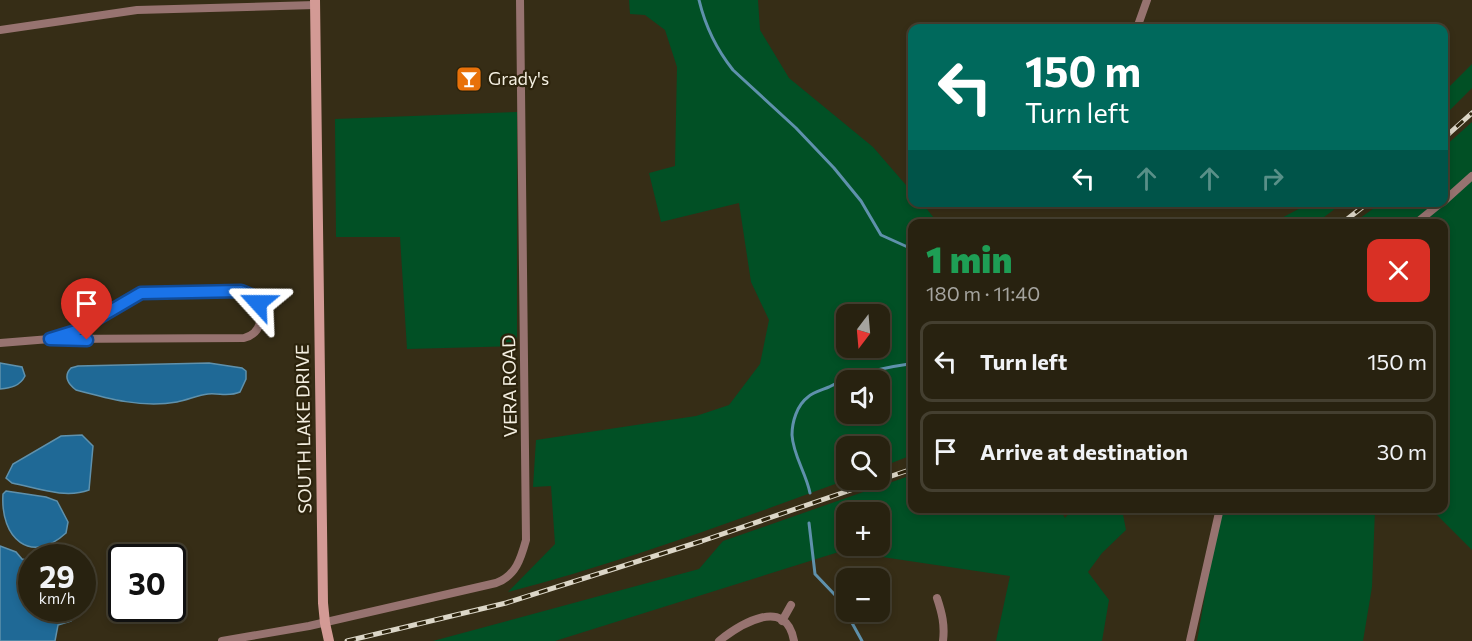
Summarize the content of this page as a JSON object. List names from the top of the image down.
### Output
{
  "streets": {
    "main road": ["SOUTH LAKE DRIVE"],
    "street": ["VERA ROAD"]
  },
  "crossings": [
    ["VERA ROAD", "SOUTH LAKE DRIVE"]
  ],
  "places": {
    "bar": ["Grady's"]
  },
  "north": "bottom",
  "page": {
    "turn": ["150 m", "Turn left"],
    "heading": ["1 min", "180 m · 11:40"],
    "map_buttons": ["+", "−"],
    "list": [
      {
        "name": "Turn left",
        "value": "150 m"
      },
      {
        "name": "Arrive at destination",
        "value": "30 m"
      }
    ],
    "speed": "29 km/h",
    "limit": "30"
  }
}
